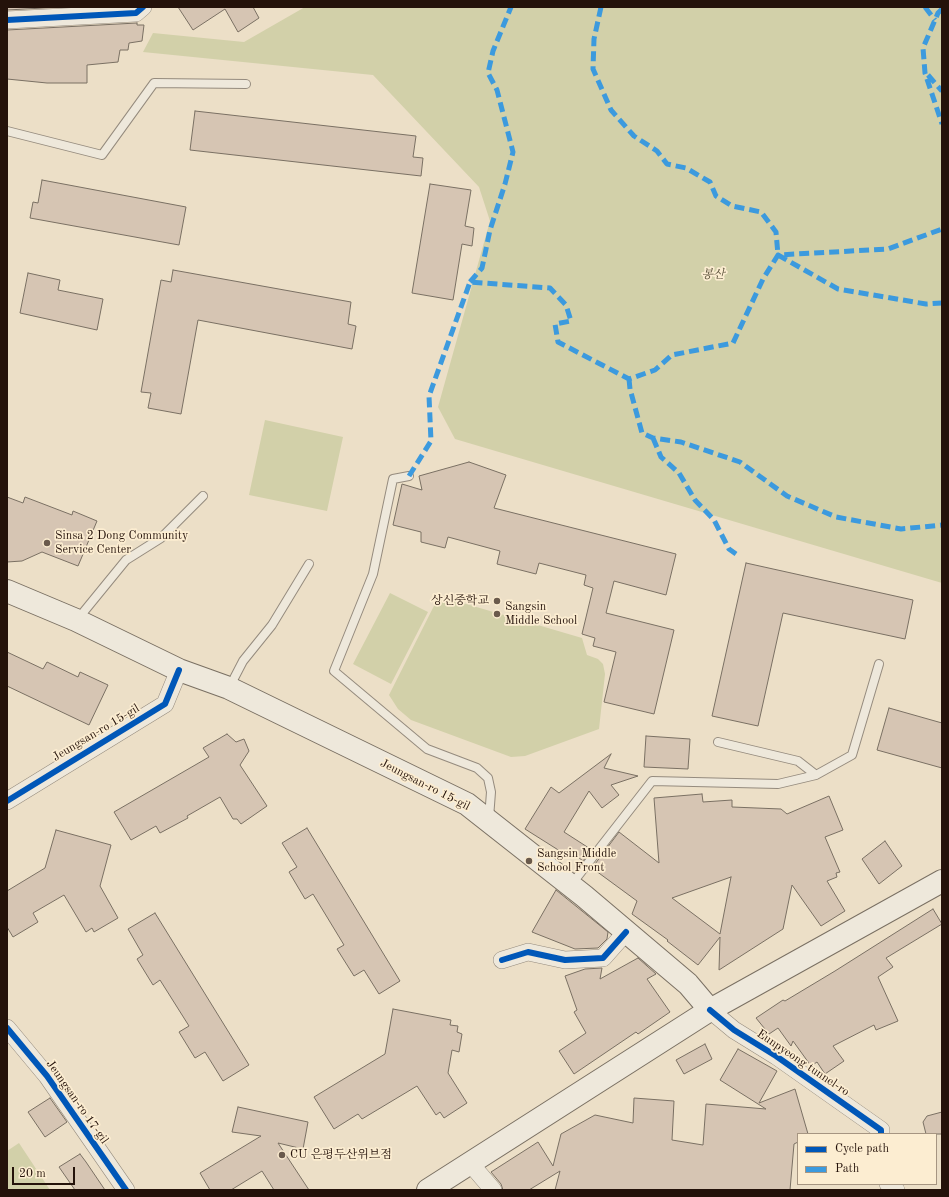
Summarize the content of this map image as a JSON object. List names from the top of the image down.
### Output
{
  "streets": {
    "main road": ["Jeungsan-ro 15-gil"],
    "street": ["Eunpyeong tunnel-ro", "Jeungsan-ro 17-gil"]
  },
  "crossings": [
    ["Jeungsan-ro 15-gil", "Eunpyeong tunnel-ro"]
  ],
  "parks": ["봉산"],
  "places": [
    "Sinsa 2 Dong Community Service Center",
    "상신중학교",
    "Sangsin Middle School",
    "Sangsin Middle School Front",
    "CU 은평두산위브점"
  ],
  "legend": ["Cycle path", "Path"],
  "scale_bar": "20 m"
}
